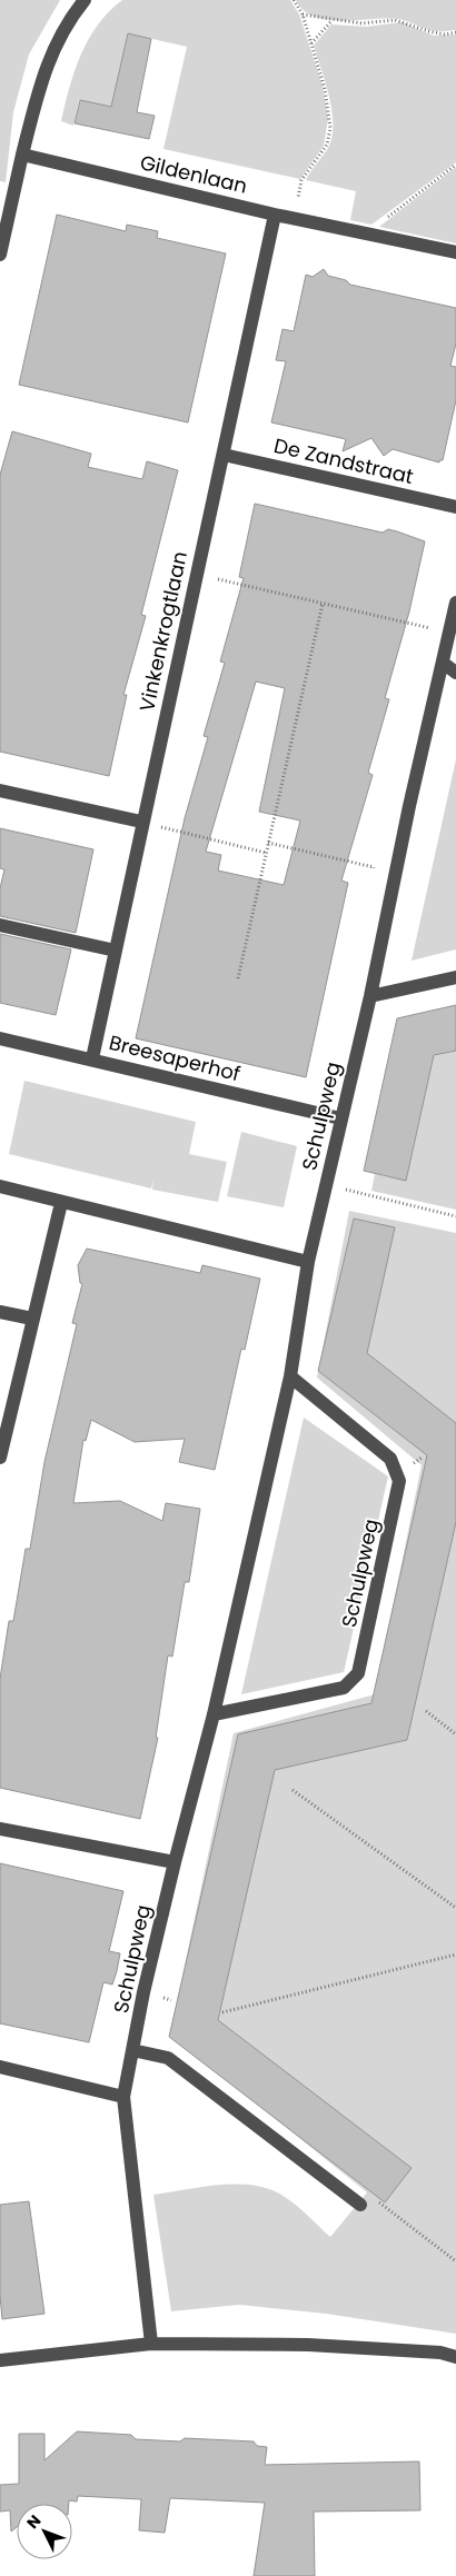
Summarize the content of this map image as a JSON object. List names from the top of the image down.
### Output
{
  "streets": {
    "street": [
      "Gildenlaan",
      "De Zandstraat",
      "Vinkenkrogtlaan",
      "Breesaperhof",
      "Schulpweg"
    ]
  },
  "crossings": [
    ["Gildenlaan", "Vinkenkrogtlaan"],
    ["De Zandstraat", "Vinkenkrogtlaan"],
    ["Vinkenkrogtlaan", "Breesaperhof"],
    ["Breesaperhof", "Schulpweg"]
  ],
  "north": "top left"
}
